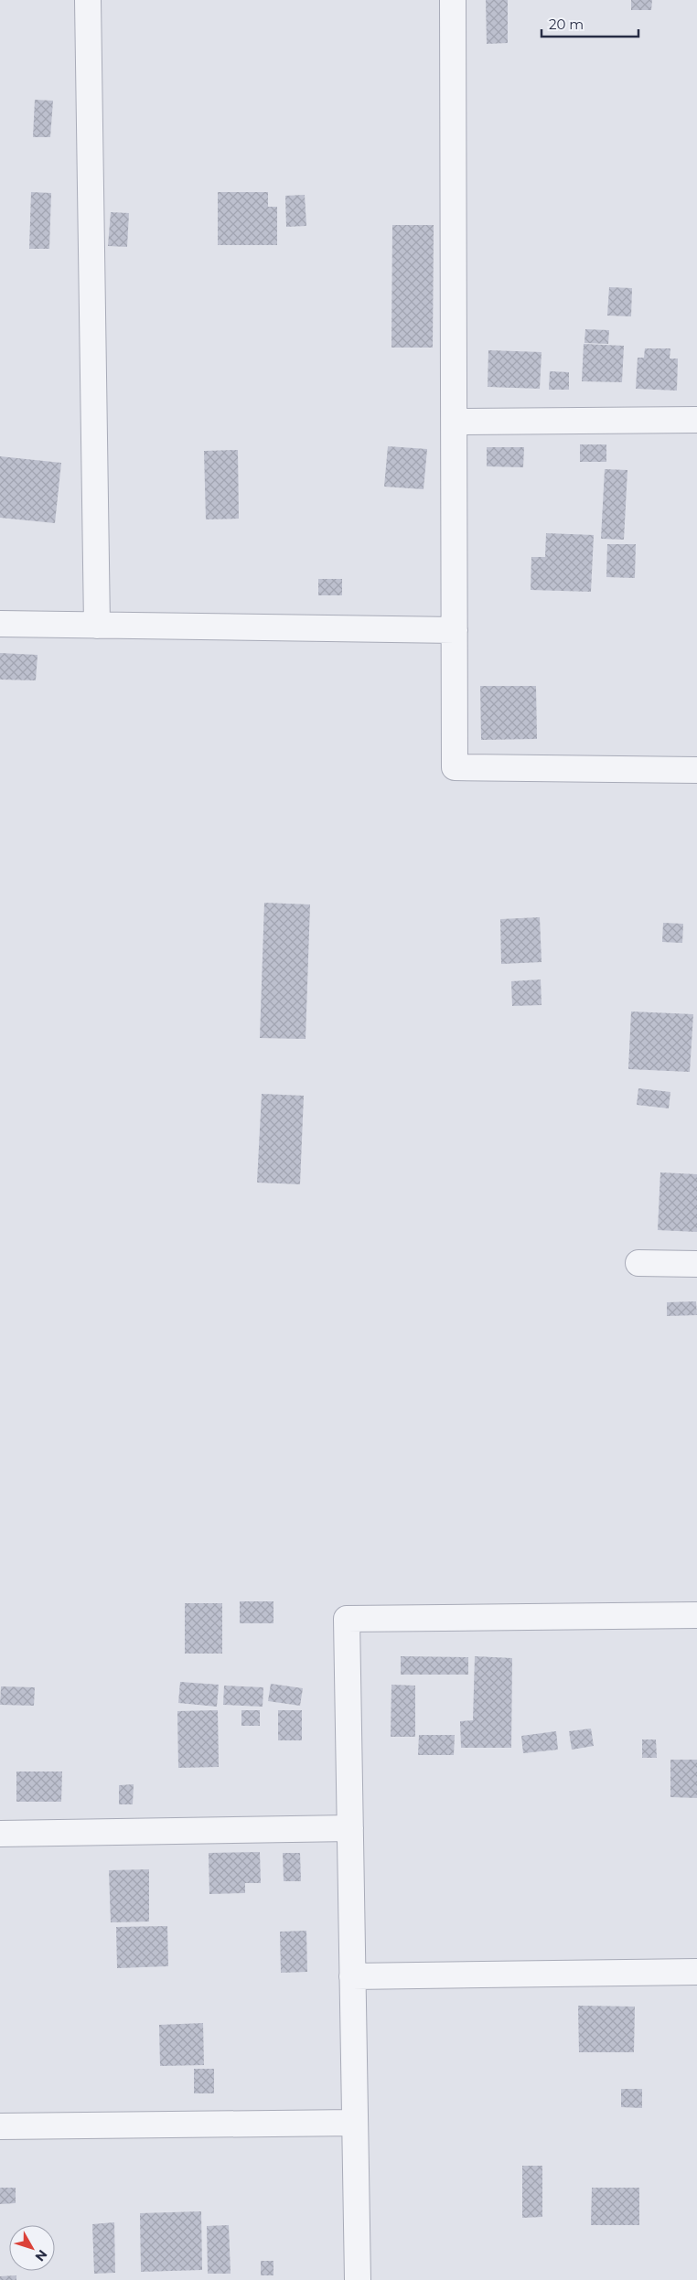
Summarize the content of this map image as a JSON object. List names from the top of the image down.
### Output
{
  "scale_bar": "20 m",
  "north": "bottom right"
}
